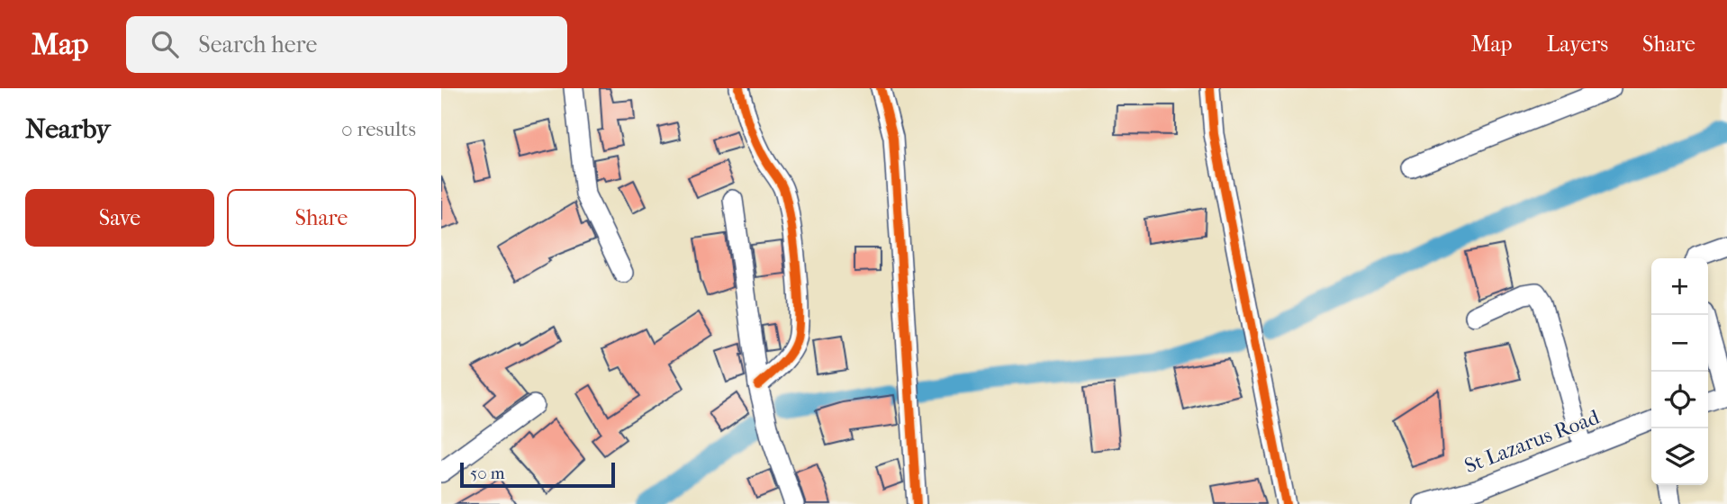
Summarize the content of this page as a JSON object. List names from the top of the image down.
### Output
{
  "streets": {
    "street": ["St Lazarus Road"]
  },
  "scale_bar": "50 m",
  "page": {
    "header": "Map",
    "search": "Search here",
    "nav": ["Map", "Layers", "Share"],
    "heading": ["Nearby", "0 results"],
    "buttons": ["Save", "Share"],
    "map_buttons": ["+", "−"],
    "scale": "50 m"
  }
}
